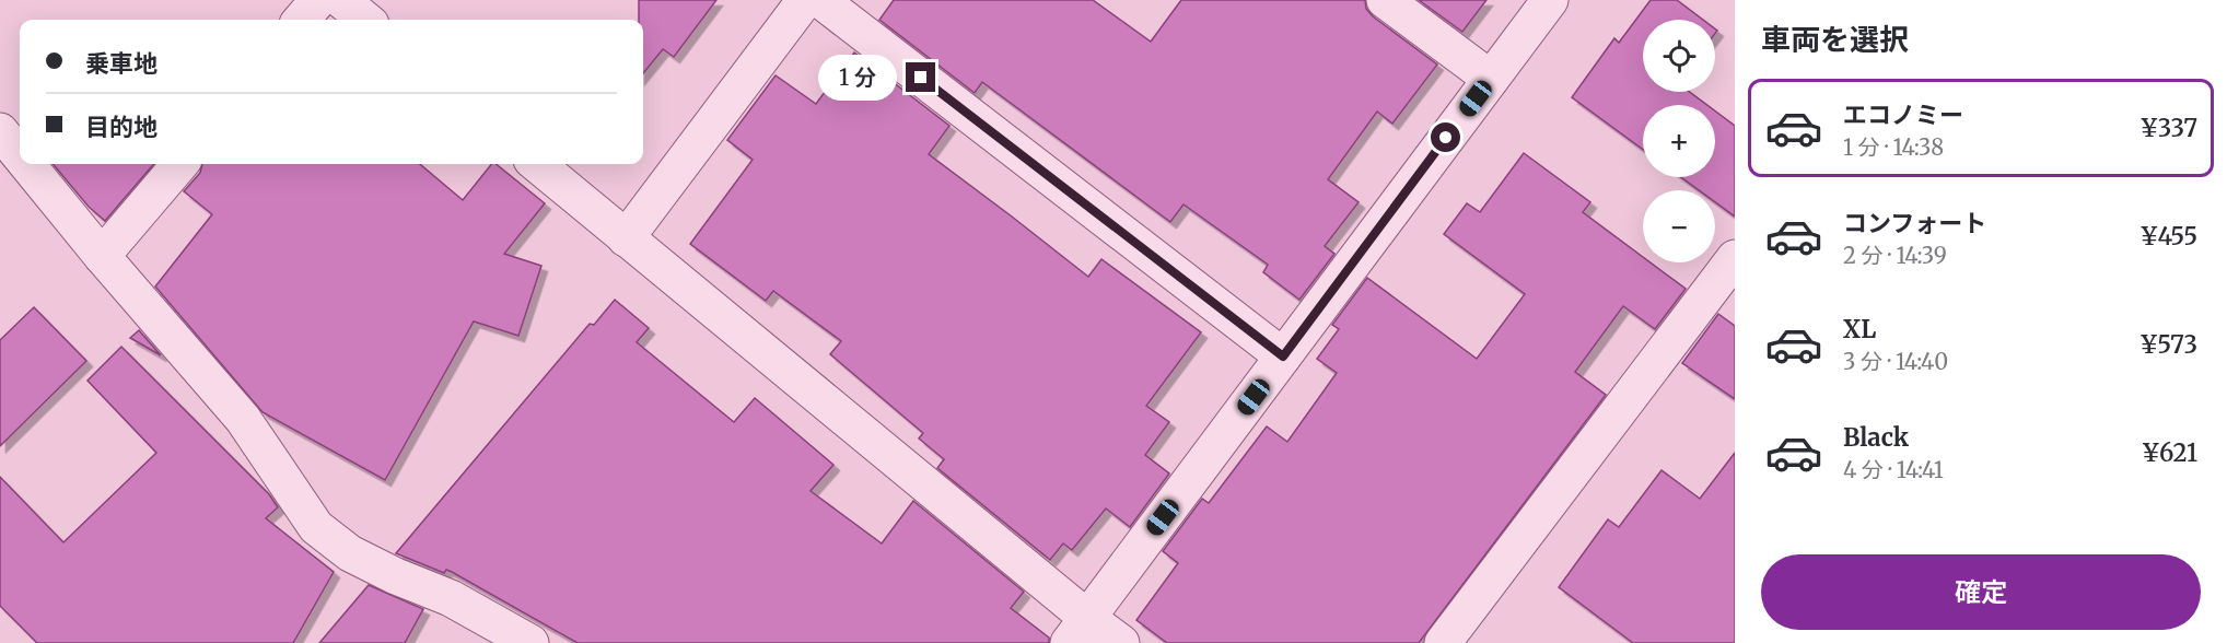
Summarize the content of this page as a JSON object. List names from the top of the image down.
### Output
{
  "page": {
    "heading": "車両を選択",
    "map_buttons": ["+", "−"],
    "banner": ["乗車地", "目的地"],
    "bubble": "1 分",
    "list": [
      {
        "name": "エコノミー",
        "note": "1 分 · 14:38",
        "value": "¥337"
      },
      {
        "name": "コンフォート",
        "note": "2 分 · 14:39",
        "value": "¥455"
      },
      {
        "name": "XL",
        "note": "3 分 · 14:40",
        "value": "¥573"
      },
      {
        "name": "Black",
        "note": "4 分 · 14:41",
        "value": "¥621"
      }
    ],
    "buttons": "確定"
  }
}
